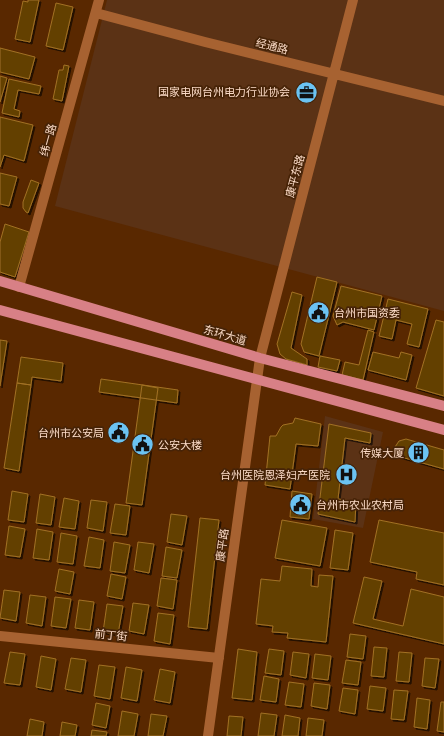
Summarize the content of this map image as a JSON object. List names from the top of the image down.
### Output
{
  "streets": {
    "main road": ["东环大道"],
    "street": [
      "经通路",
      "纬一路",
      "康平东路",
      "康平路",
      "前丁街"
    ]
  },
  "crossings": [
    ["经通路", "纬一路"],
    ["经通路", "康平东路"],
    ["纬一路", "东环大道"],
    ["康平东路", "东环大道"],
    ["康平东路", "康平路"],
    ["东环大道", "康平路"],
    ["康平路", "前丁街"]
  ],
  "places": {
    "office": ["国家电网台州电力行业协会"],
    "public building": [
      "台州市国资委",
      "台州市公安局",
      "公安大楼",
      "台州市农业农村局"
    ],
    "building": ["传媒大厦"],
    "hospital": ["台州医院恩泽妇产医院"]
  }
}
